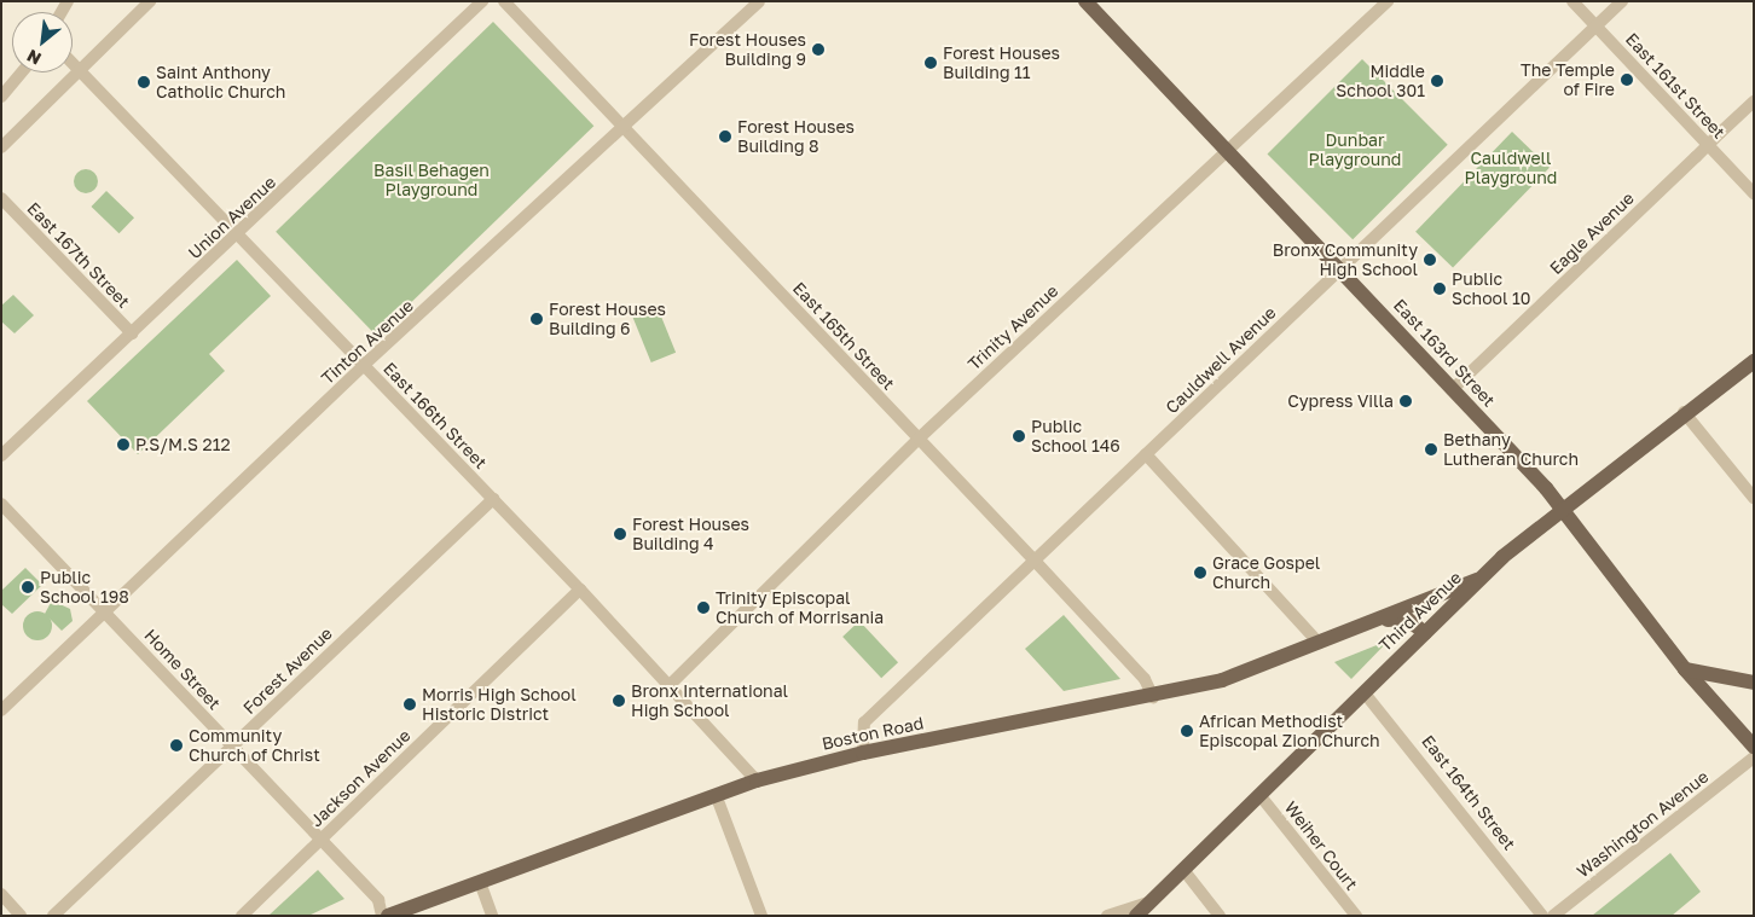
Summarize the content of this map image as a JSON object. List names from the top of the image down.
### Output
{
  "streets": {
    "main road": ["East 163rd Street", "Third Avenue", "Boston Road"],
    "street": [
      "East 161st Street",
      "Union Avenue",
      "Eagle Avenue",
      "East 167th Street",
      "Trinity Avenue",
      "East 165th Street",
      "Tinton Avenue",
      "Cauldwell Avenue",
      "East 166th Street",
      "Home Street",
      "Forest Avenue",
      "Jackson Avenue",
      "East 164th Street",
      "Washington Avenue",
      "Weiher Court"
    ]
  },
  "crossings": [
    ["East 161st Street", "Cauldwell Avenue"],
    ["Union Avenue", "East 167th Street"],
    ["Union Avenue", "East 166th Street"],
    ["Eagle Avenue", "East 163rd Street"],
    ["Trinity Avenue", "East 165th Street"],
    ["Trinity Avenue", "East 163rd Street"],
    ["Trinity Avenue", "East 166th Street"],
    ["East 165th Street", "Tinton Avenue"],
    ["East 165th Street", "Cauldwell Avenue"],
    ["East 165th Street", "Boston Road"],
    ["Tinton Avenue", "East 166th Street"],
    ["Tinton Avenue", "Home Street"],
    ["East 163rd Street", "Cauldwell Avenue"],
    ["East 163rd Street", "Third Avenue"],
    ["Cauldwell Avenue", "Boston Road"],
    ["East 166th Street", "Forest Avenue"],
    ["East 166th Street", "Boston Road"],
    ["East 166th Street", "Jackson Avenue"],
    ["Third Avenue", "Boston Road"],
    ["Third Avenue", "East 164th Street"],
    ["Third Avenue", "Weiher Court"],
    ["Home Street", "Forest Avenue"],
    ["Home Street", "Jackson Avenue"]
  ],
  "parks": ["Dunbar Playground", "Cauldwell Playground", "Basil Behagen Playground"],
  "places": [
    "Forest Houses Building 9",
    "Forest Houses Building 11",
    "The Temple of Fire",
    "Middle School 301",
    "Saint Anthony Catholic Church",
    "Forest Houses Building 8",
    "Bronx Community High School",
    "Public School 10",
    "Forest Houses Building 6",
    "Cypress Villa",
    "Public School 146",
    "P.S/M.S 212",
    "Bethany Lutheran Church",
    "Forest Houses Building 4",
    "Grace Gospel Church",
    "Public School 198",
    "Trinity Episcopal Church of Morrisania",
    "Bronx International High School",
    "Morris High School Historic District",
    "African Methodist Episcopal Zion Church",
    "Community Church of Christ"
  ],
  "north": "bottom left"
}
